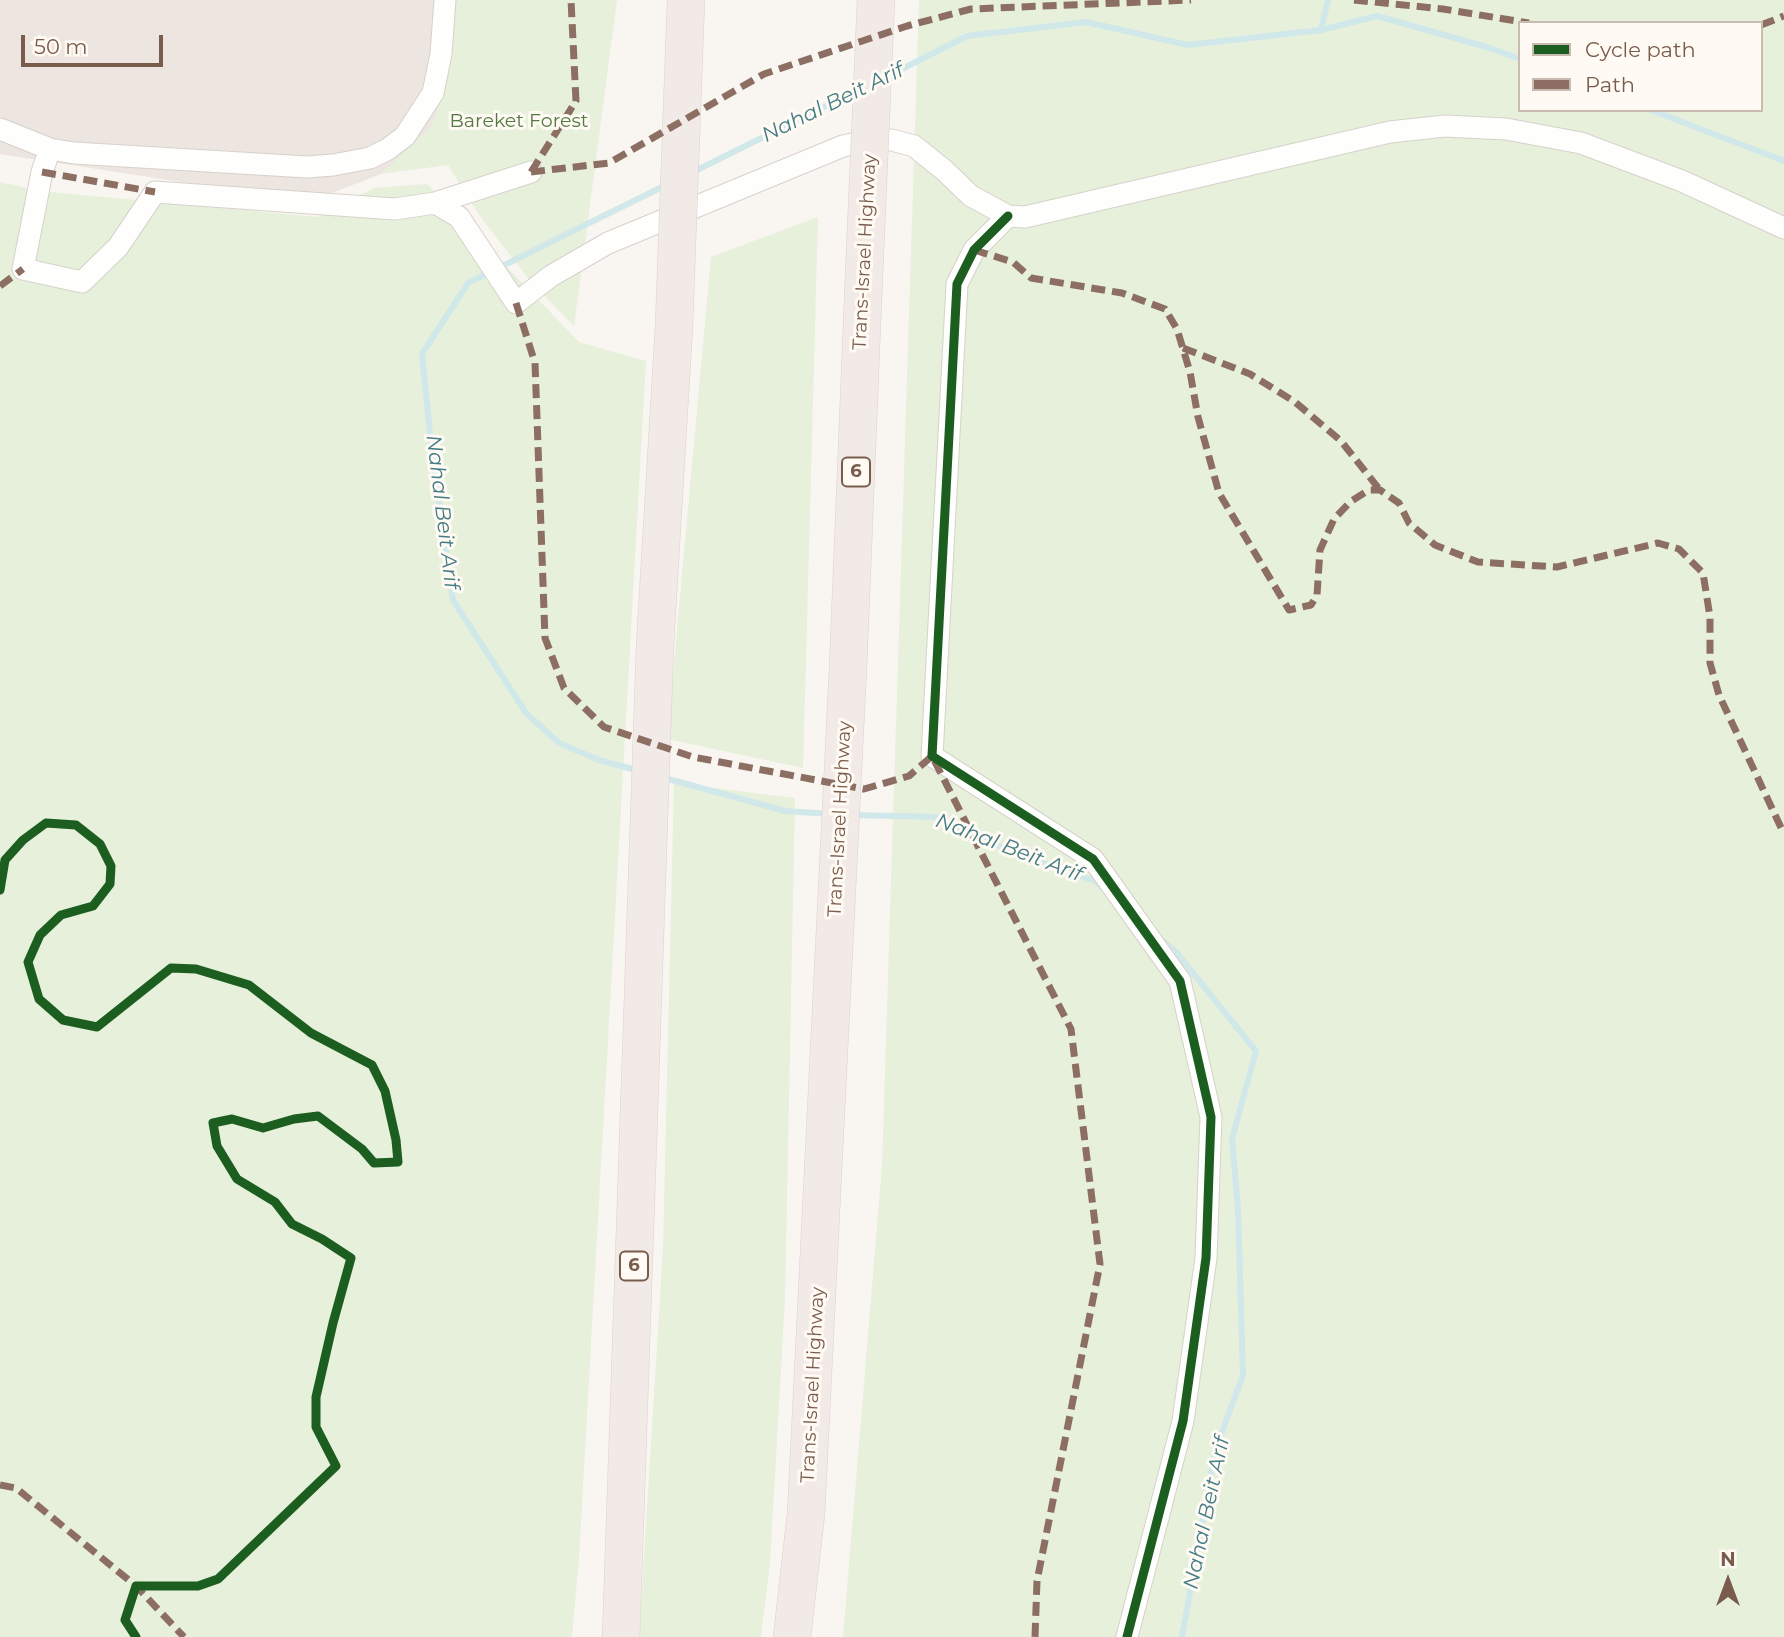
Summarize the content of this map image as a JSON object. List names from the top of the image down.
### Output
{
  "streets": {
    "highway": ["Trans-Israel Highway", "6"]
  },
  "water": ["Nahal Beit Arif"],
  "parks": ["Bareket Forest"],
  "legend": ["Cycle path", "Path"],
  "scale_bar": "50 m",
  "north": "top"
}
